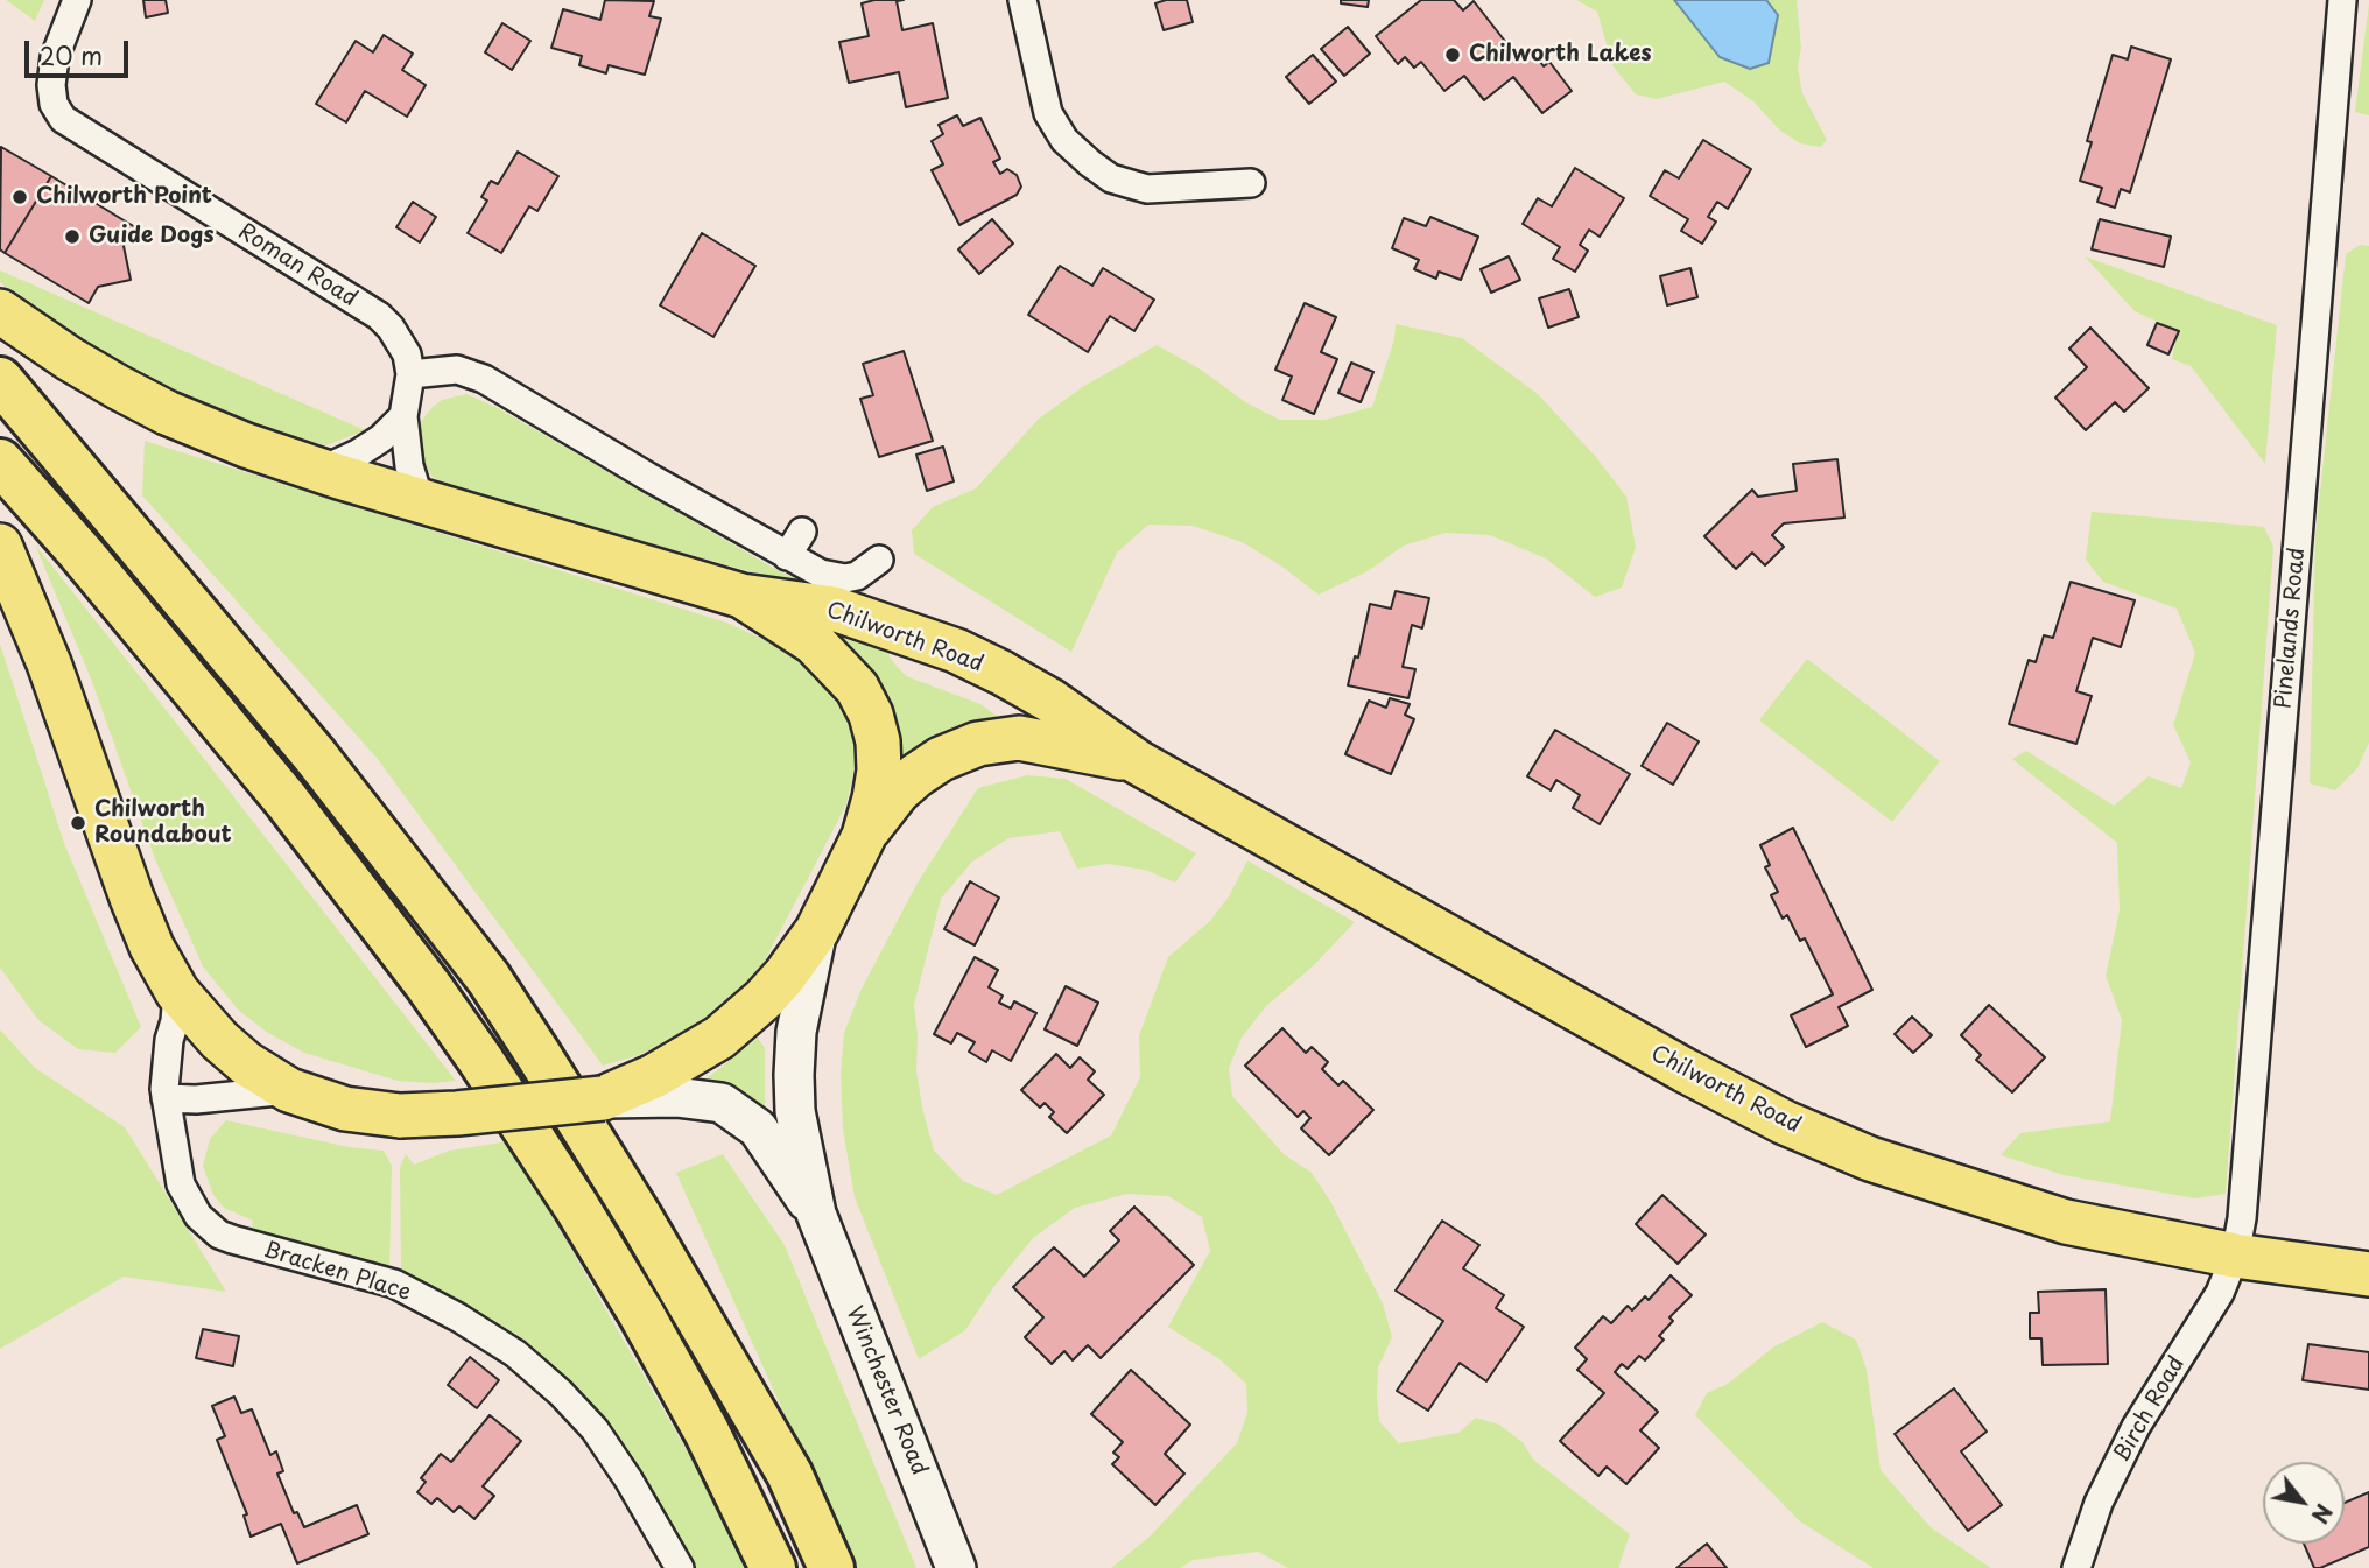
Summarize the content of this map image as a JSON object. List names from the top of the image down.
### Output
{
  "streets": {
    "main road": ["Chilworth Road"],
    "street": [
      "Roman Road",
      "Pinelands Road",
      "Bracken Place",
      "Winchester Road",
      "Birch Road"
    ]
  },
  "crossings": [
    ["Roman Road", "Chilworth Road"],
    ["Pinelands Road", "Chilworth Road"],
    ["Pinelands Road", "Birch Road"],
    ["Chilworth Road", "Birch Road"]
  ],
  "places": [
    "Chilworth Lakes",
    "Chilworth Point",
    "Guide Dogs",
    "Chilworth Roundabout"
  ],
  "scale_bar": "20 m",
  "north": "bottom right"
}
